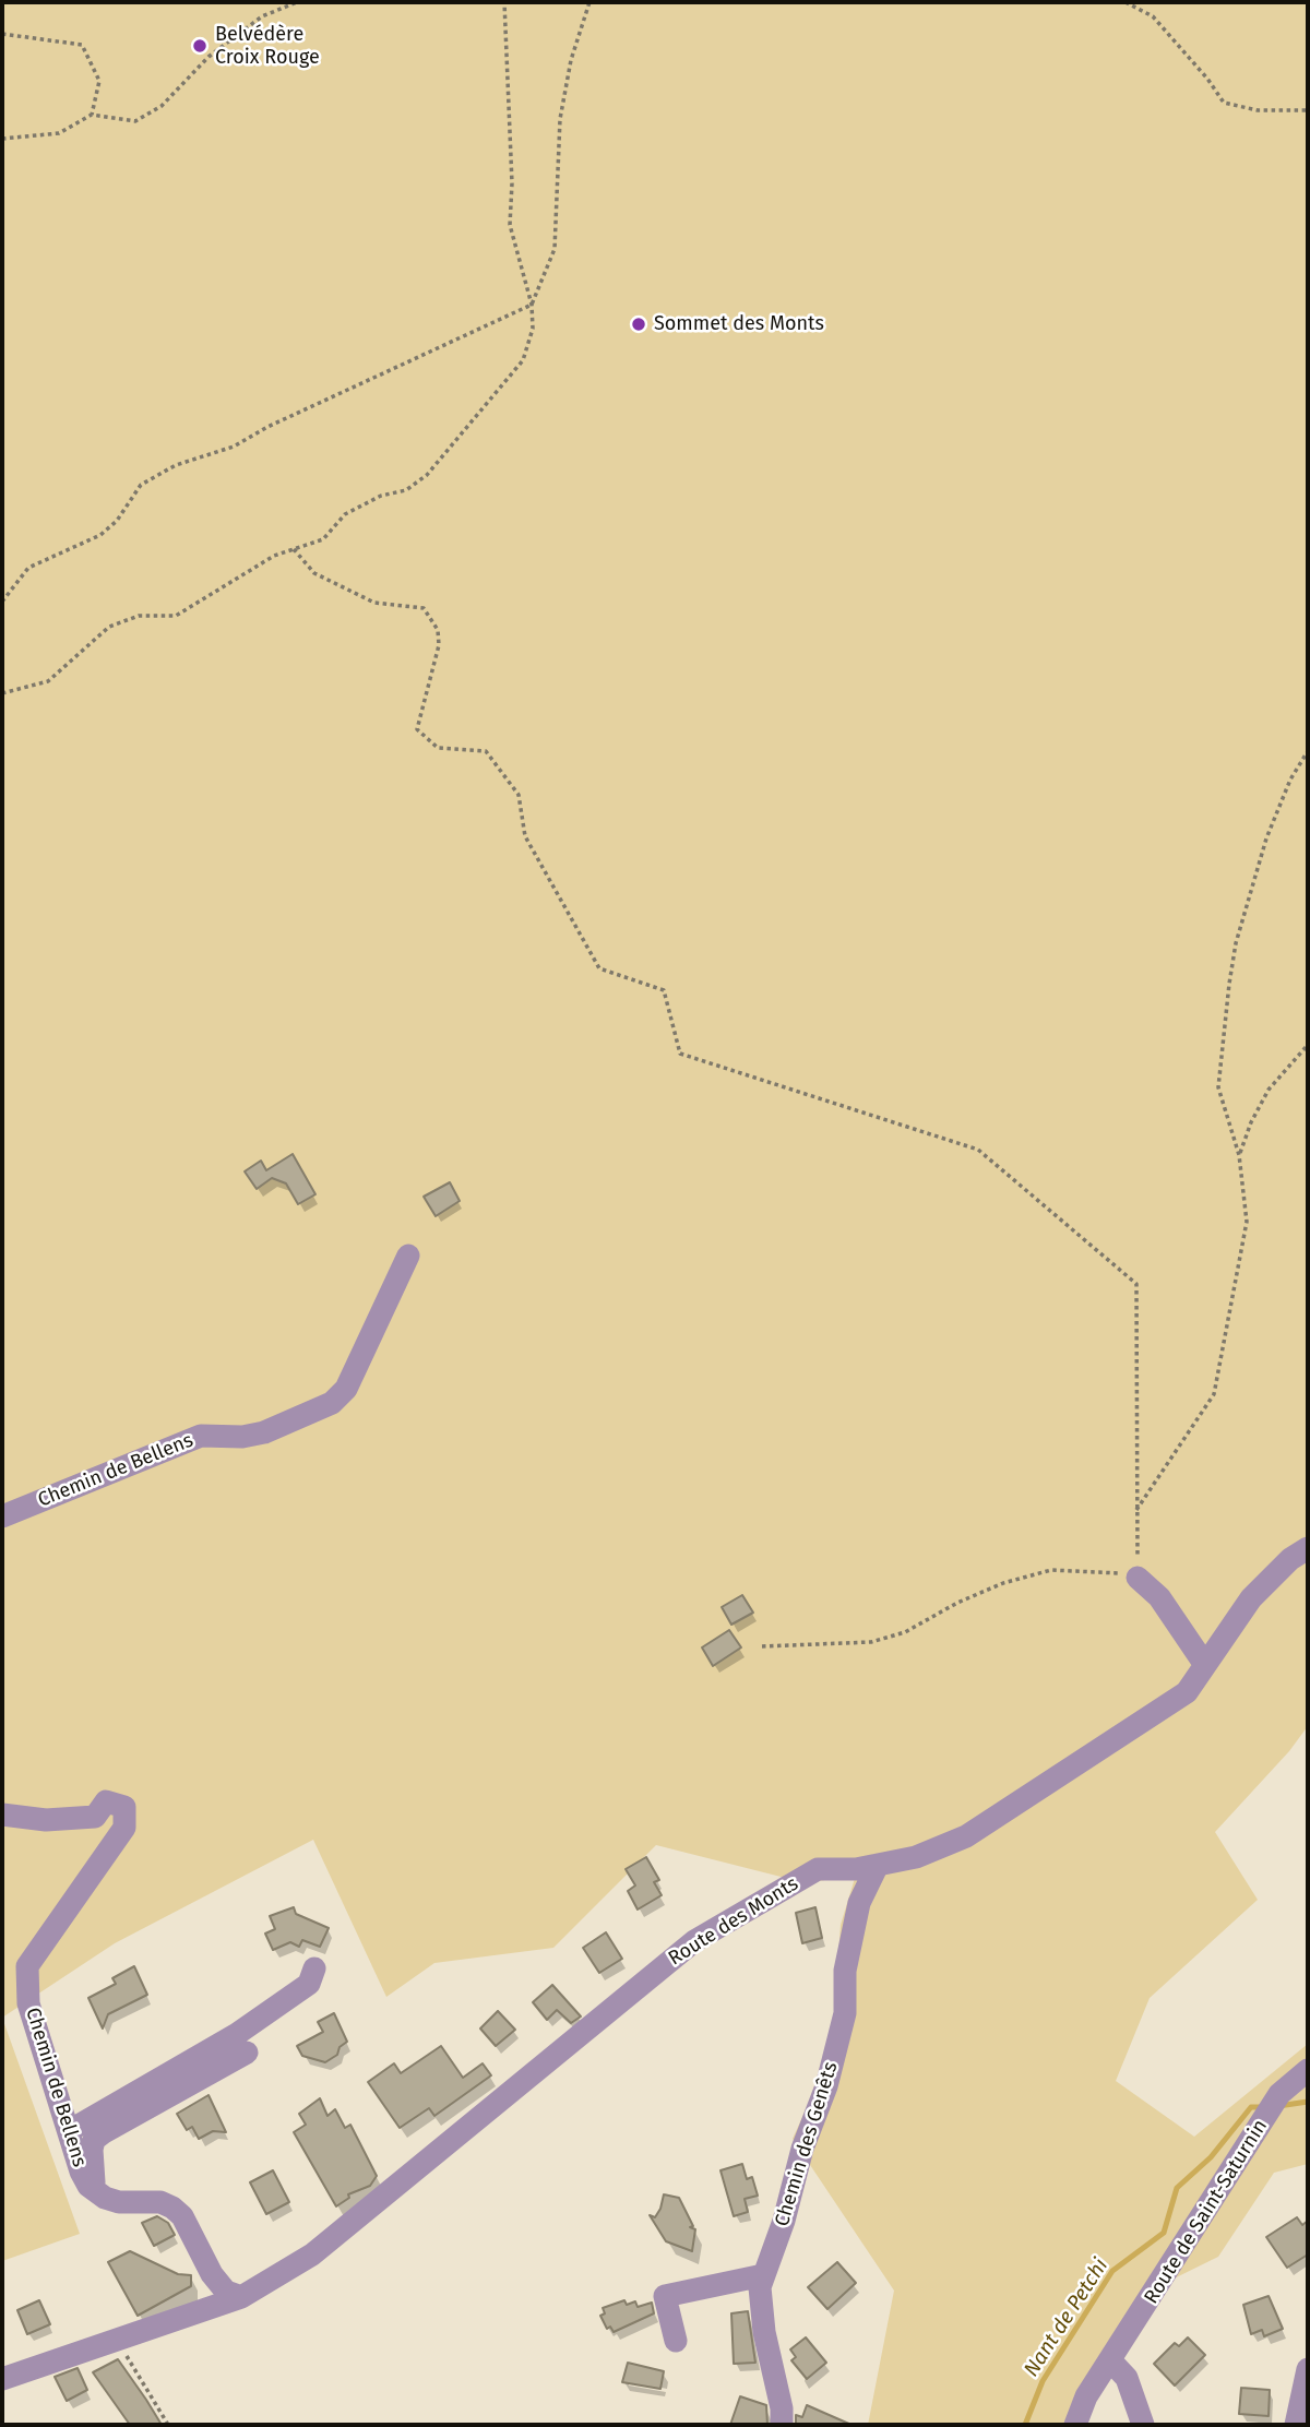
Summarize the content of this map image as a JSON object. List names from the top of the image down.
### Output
{
  "streets": {
    "street": [
      "Chemin de Bellens",
      "Route des Monts",
      "Chemin des Genêts",
      "Route de Saint-Saturnin"
    ]
  },
  "crossings": [
    ["Route des Monts", "Chemin des Genêts"]
  ],
  "water": ["Nant de Petchi"],
  "places": ["Belvédère Croix Rouge", "Sommet des Monts"]
}
